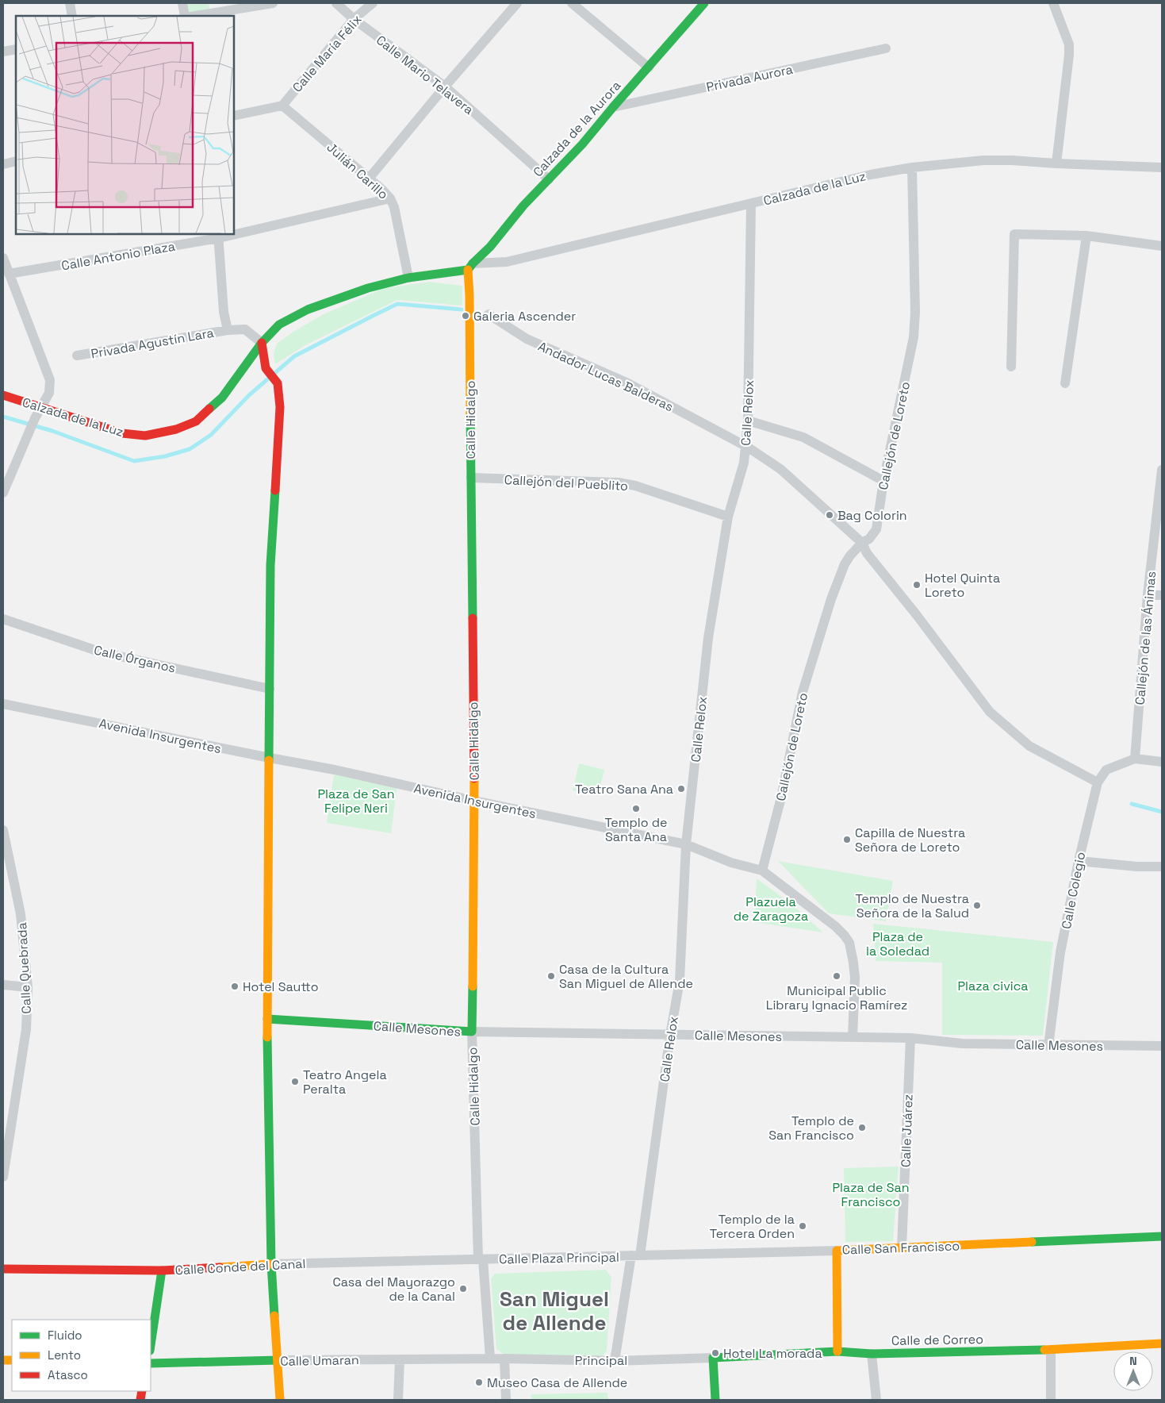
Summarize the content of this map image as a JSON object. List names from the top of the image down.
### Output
{
  "streets": {
    "main road": [
      "Calzada de la Aurora",
      "Calzada de la Luz",
      "Calle Hidalgo",
      "Calle Mesones",
      "Calle San Francisco",
      "Calle Conde del Canal",
      "Calle de Correo",
      "Calle Umaran"
    ],
    "street": [
      "Calle María Félix",
      "Calle Mario Telavera",
      "Privada Aurora",
      "Julián Carillo",
      "Calle Antonio Plaza",
      "Privada Agustín Lara",
      "Andador Lucas Balderas",
      "Calle Relox",
      "Callejón de Loreto",
      "Callejón del Pueblito",
      "Callejón de las Ánimas",
      "Calle Órganos",
      "Avenida Insurgentes",
      "Calle Colegio",
      "Calle Quebrada",
      "Calle Juárez",
      "Calle Plaza Principal",
      "Principal"
    ]
  },
  "crossings": [
    ["Calle María Félix", "Calle Mario Telavera"],
    ["Calle María Félix", "Julián Carillo"],
    ["Calle Mario Telavera", "Calzada de la Aurora"],
    ["Privada Aurora", "Calzada de la Aurora"],
    ["Calzada de la Aurora", "Calzada de la Luz"],
    ["Calzada de la Aurora", "Calle Hidalgo"],
    ["Julián Carillo", "Calzada de la Luz"],
    ["Julián Carillo", "Calle Antonio Plaza"],
    ["Calzada de la Luz", "Privada Agustín Lara"],
    ["Calzada de la Luz", "Calle Relox"],
    ["Calzada de la Luz", "Calle Hidalgo"],
    ["Calzada de la Luz", "Callejón de Loreto"],
    ["Andador Lucas Balderas", "Calle Relox"],
    ["Andador Lucas Balderas", "Callejón de Loreto"],
    ["Andador Lucas Balderas", "Calle Colegio"],
    ["Calle Relox", "Callejón del Pueblito"],
    ["Calle Relox", "Avenida Insurgentes"],
    ["Calle Relox", "Calle Mesones"],
    ["Calle Relox", "Calle San Francisco"],
    ["Calle Relox", "Calle Plaza Principal"],
    ["Calle Relox", "Principal"],
    ["Calle Hidalgo", "Callejón del Pueblito"],
    ["Calle Hidalgo", "Avenida Insurgentes"],
    ["Calle Hidalgo", "Calle Mesones"],
    ["Calle Hidalgo", "Calle Plaza Principal"],
    ["Calle Hidalgo", "Calle Conde del Canal"],
    ["Calle Hidalgo", "Calle Umaran"],
    ["Calle Hidalgo", "Principal"],
    ["Callejón de Loreto", "Avenida Insurgentes"],
    ["Callejón de las Ánimas", "Calle Colegio"],
    ["Avenida Insurgentes", "Calle Mesones"],
    ["Calle Colegio", "Calle Mesones"],
    ["Calle Mesones", "Calle Juárez"],
    ["Calle Juárez", "Calle San Francisco"],
    ["Calle San Francisco", "Calle Plaza Principal"],
    ["Calle Plaza Principal", "Calle Conde del Canal"],
    ["Calle de Correo", "Principal"],
    ["Calle Umaran", "Principal"]
  ],
  "districts": ["San Miguel de Allende"],
  "parks": [
    "Plaza de San Felipe Neri",
    "Plazuela de Zaragoza",
    "Plaza de la Soledad",
    "Plaza civica",
    "Plaza de San Francisco"
  ],
  "places": [
    "Galeria Ascender",
    "Bag Colorin",
    "Hotel Quinta Loreto",
    "Teatro Sana Ana",
    "Templo de Santa Ana",
    "Capilla de Nuestra Señora de Loreto",
    "Templo de Nuestra Señora de la Salud",
    "Casa de la Cultura San Miguel de Allende",
    "Municipal Public Library Ignacio Ramírez",
    "Hotel Sautto",
    "Teatro Angela Peralta",
    "Templo de San Francisco",
    "Templo de la Tercera Orden",
    "Casa del Mayorazgo de la Canal",
    "Hotel La morada",
    "Museo Casa de Allende"
  ],
  "legend": ["Fluido", "Lento", "Atasco"],
  "north": "top"
}
